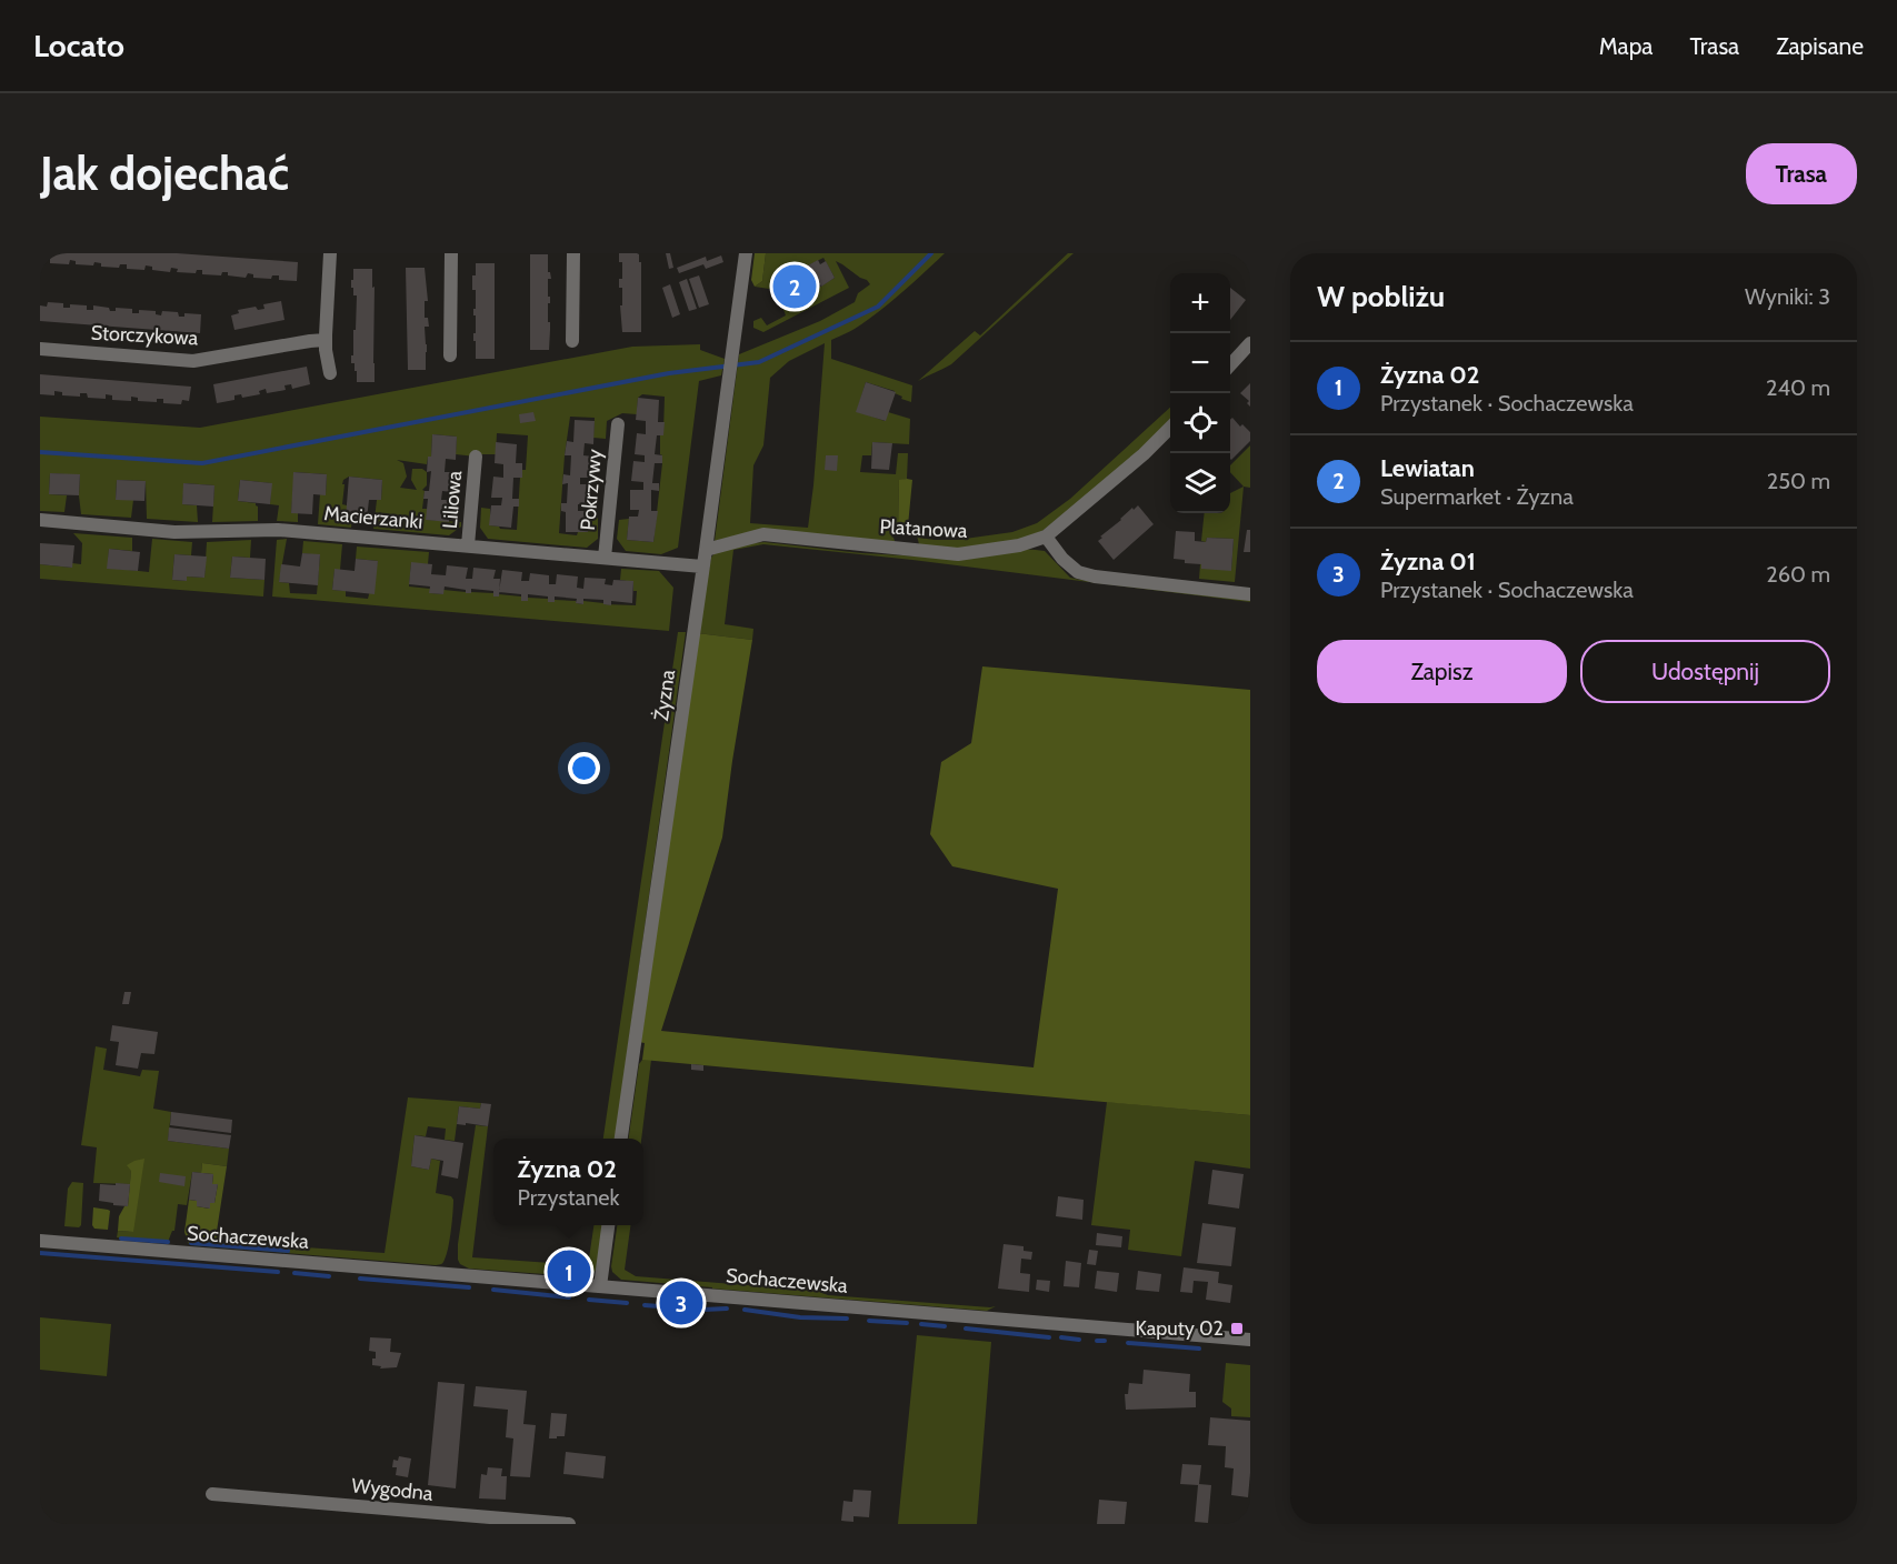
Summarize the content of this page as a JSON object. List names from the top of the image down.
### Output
{
  "streets": {
    "street": [
      "Storczykowa",
      "Pokrzywy",
      "Liliowa",
      "Macierzanki",
      "Platanowa",
      "Żyzna",
      "Sochaczewska",
      "Wygodna"
    ]
  },
  "crossings": [
    ["Pokrzywy", "Macierzanki"],
    ["Liliowa", "Macierzanki"],
    ["Macierzanki", "Żyzna"],
    ["Platanowa", "Żyzna"]
  ],
  "places": {
    "transit": ["Kaputy 02"]
  },
  "page": {
    "header": "Locato",
    "nav": ["Mapa", "Trasa", "Zapisane"],
    "buttons": [
      "Trasa",
      ["Zapisz", "Udostępnij"]
    ],
    "title": "Jak dojechać",
    "heading": ["W pobliżu", "Wyniki: 3"],
    "pins": ["2", "1", "3"],
    "map_buttons": ["+", "−"],
    "list": [
      {
        "mark": "1",
        "name": "Żyzna 02",
        "note": "Przystanek · Sochaczewska",
        "value": "240 m"
      },
      {
        "mark": "2",
        "name": "Lewiatan",
        "note": "Supermarket · Żyzna",
        "value": "250 m"
      },
      {
        "mark": "3",
        "name": "Żyzna 01",
        "note": "Przystanek · Sochaczewska",
        "value": "260 m"
      }
    ],
    "popup": ["Żyzna 02", "Przystanek"]
  }
}
